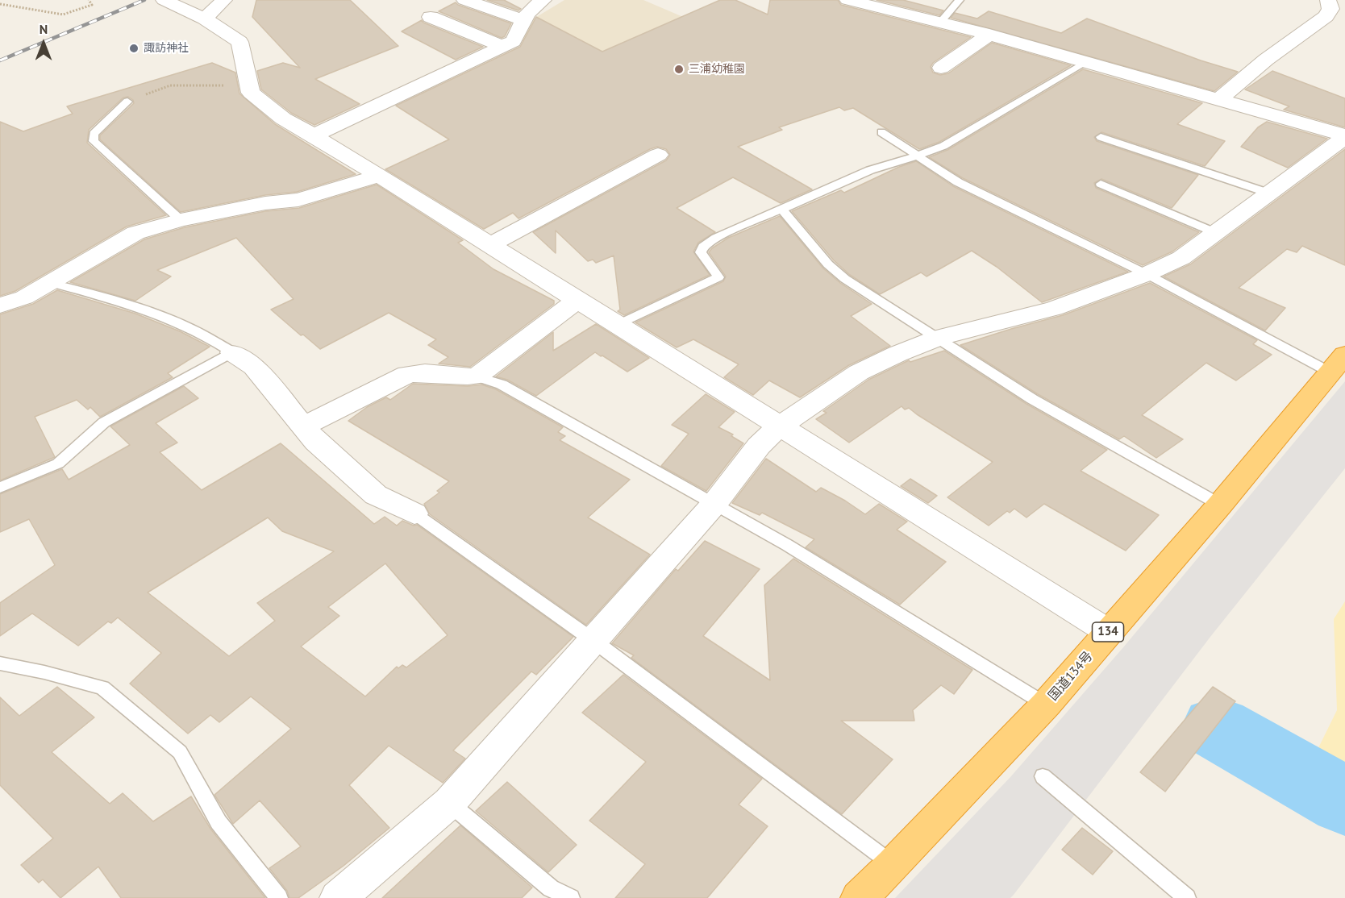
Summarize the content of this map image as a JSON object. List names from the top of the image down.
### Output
{
  "streets": {
    "highway": ["134", "国道134号"]
  },
  "places": ["諏訪神社", "三浦幼稚園"],
  "north": "top"
}
